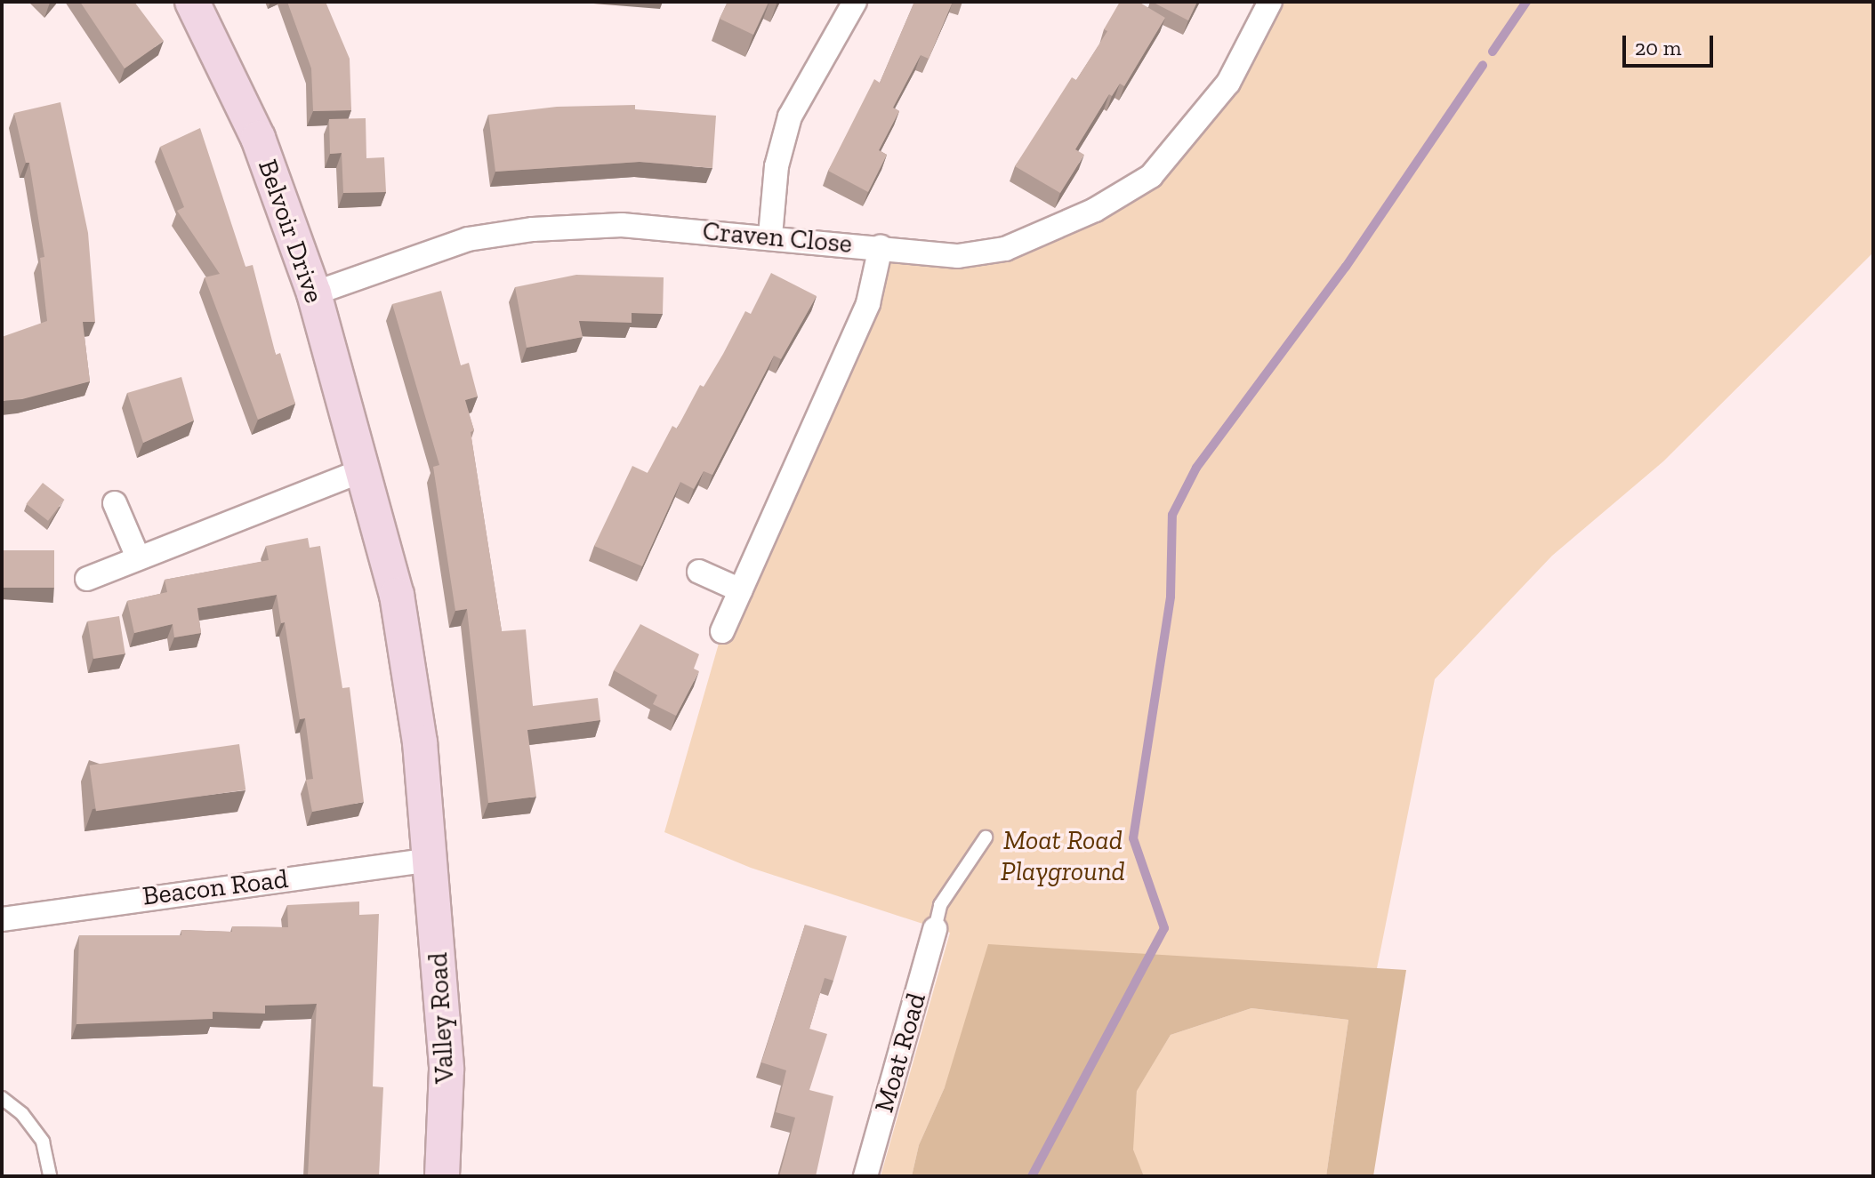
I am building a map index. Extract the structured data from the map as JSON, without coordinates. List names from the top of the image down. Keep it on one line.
{"streets":{"street":["Belvoir Drive","Craven Close","Beacon Road","Valley Road","Moat Road"]},"crossings":[["Belvoir Drive","Craven Close"],["Belvoir Drive","Beacon Road"],["Belvoir Drive","Valley Road"],["Beacon Road","Valley Road"]],"parks":["Moat Road Playground"],"scale_bar":"20 m"}
